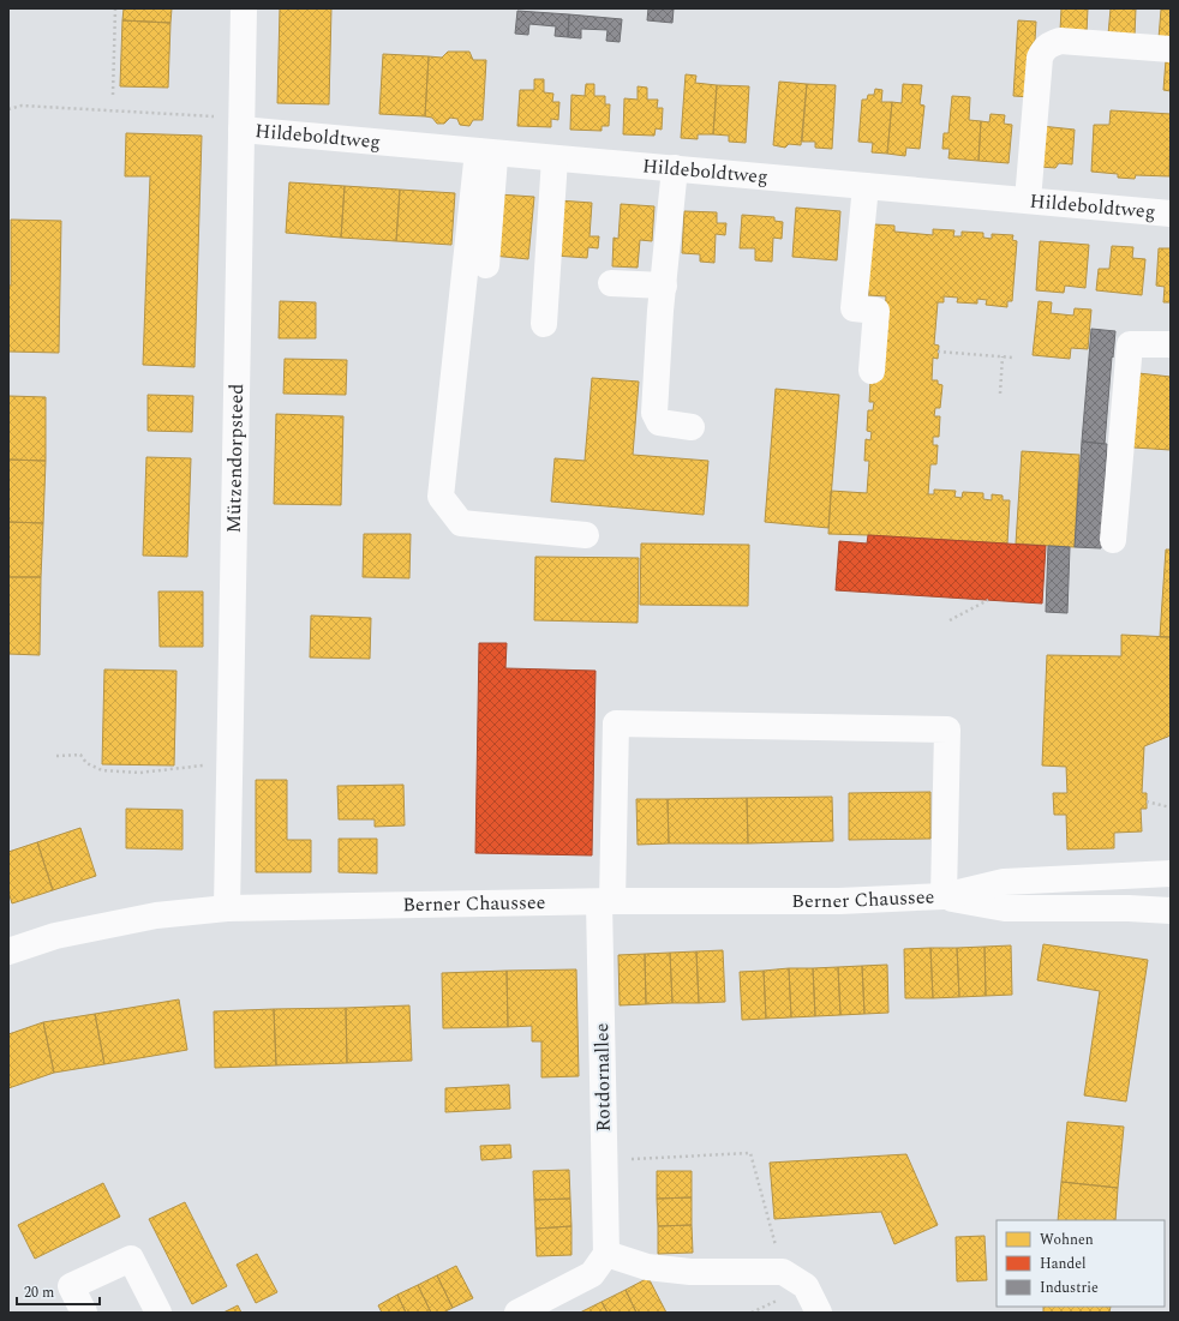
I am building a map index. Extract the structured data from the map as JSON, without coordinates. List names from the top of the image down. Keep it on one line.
{"streets":{"street":["Hildeboldtweg","Mützendorpsteed","Berner Chaussee","Rotdornallee"]},"crossings":[["Hildeboldtweg","Mützendorpsteed"],["Mützendorpsteed","Berner Chaussee"],["Berner Chaussee","Rotdornallee"]],"legend":["Wohnen","Handel","Industrie"],"scale_bar":"20 m"}
